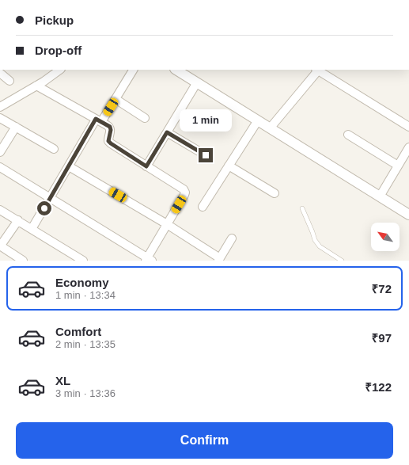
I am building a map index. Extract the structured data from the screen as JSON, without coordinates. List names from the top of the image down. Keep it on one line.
{"north":"top left","page":{"banner":["Pickup","Drop-off"],"bubble":"1 min","list":[{"name":"Economy","note":"1 min · 13:34","value":"₹72"},{"name":"Comfort","note":"2 min · 13:35","value":"₹97"},{"name":"XL","note":"3 min · 13:36","value":"₹122"}],"buttons":"Confirm"}}
